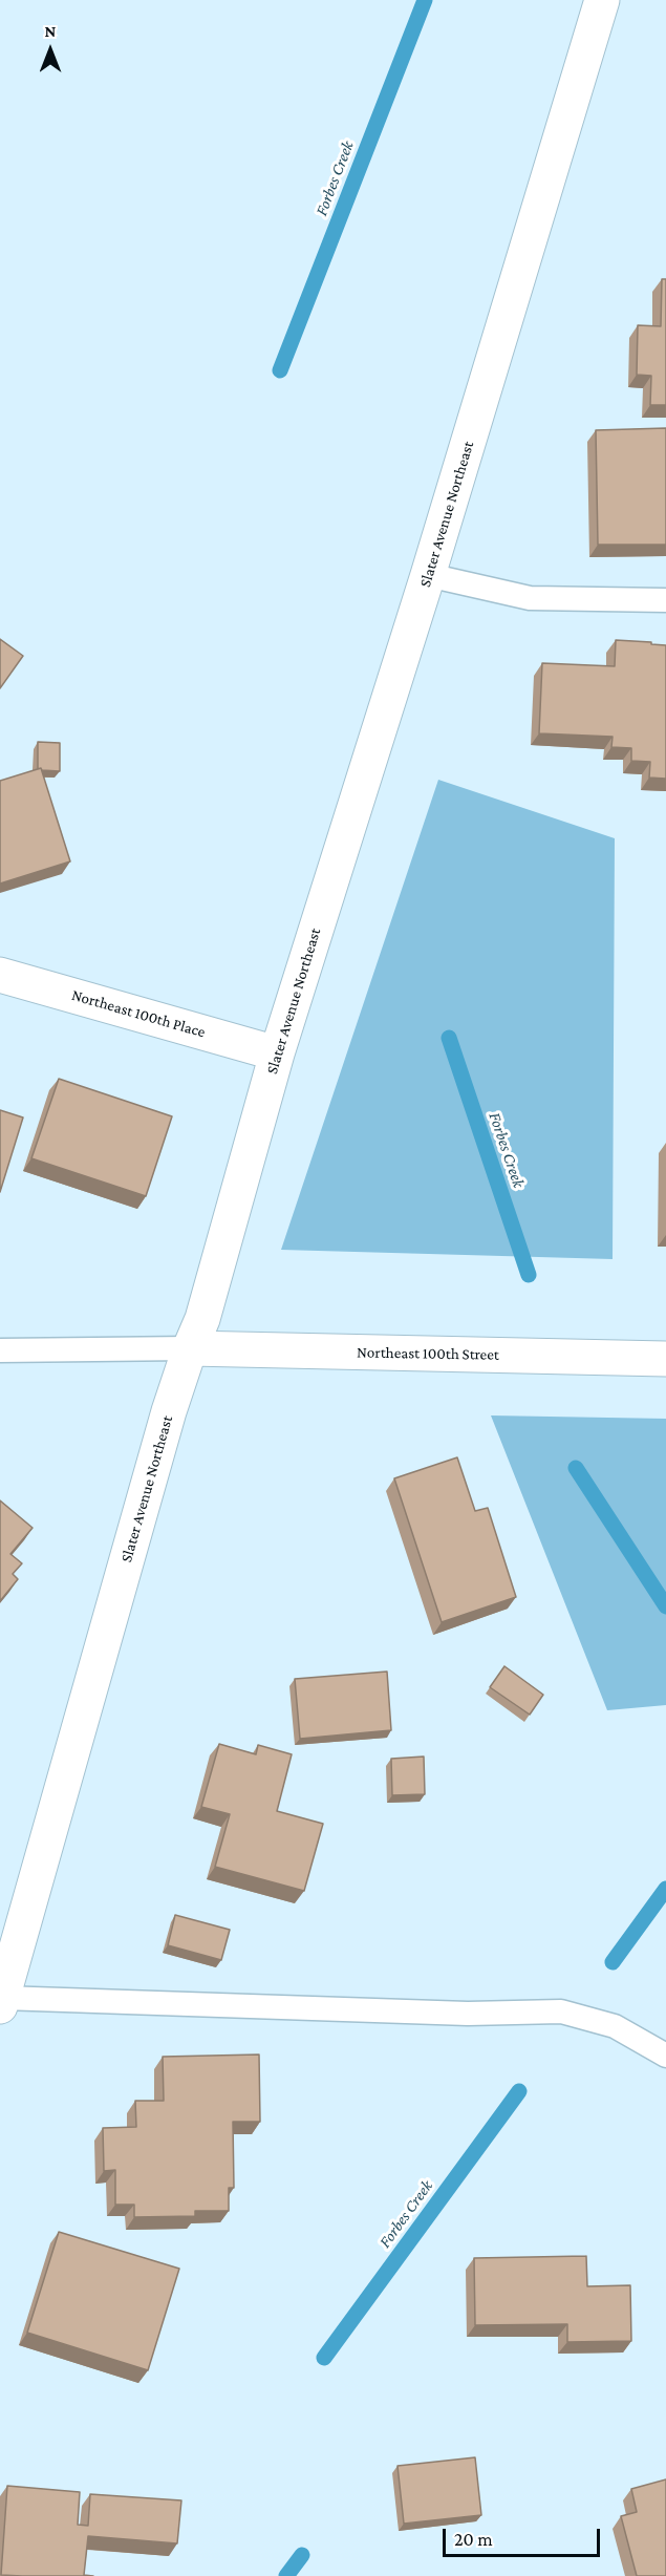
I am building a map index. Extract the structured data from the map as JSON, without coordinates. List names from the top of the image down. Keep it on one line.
{"streets":{"street":["Slater Avenue Northeast","Northeast 100th Place","Northeast 100th Street"]},"crossings":[["Slater Avenue Northeast","Northeast 100th Place"],["Slater Avenue Northeast","Northeast 100th Street"]],"water":["Forbes Creek"],"scale_bar":"20 m","north":"top"}
